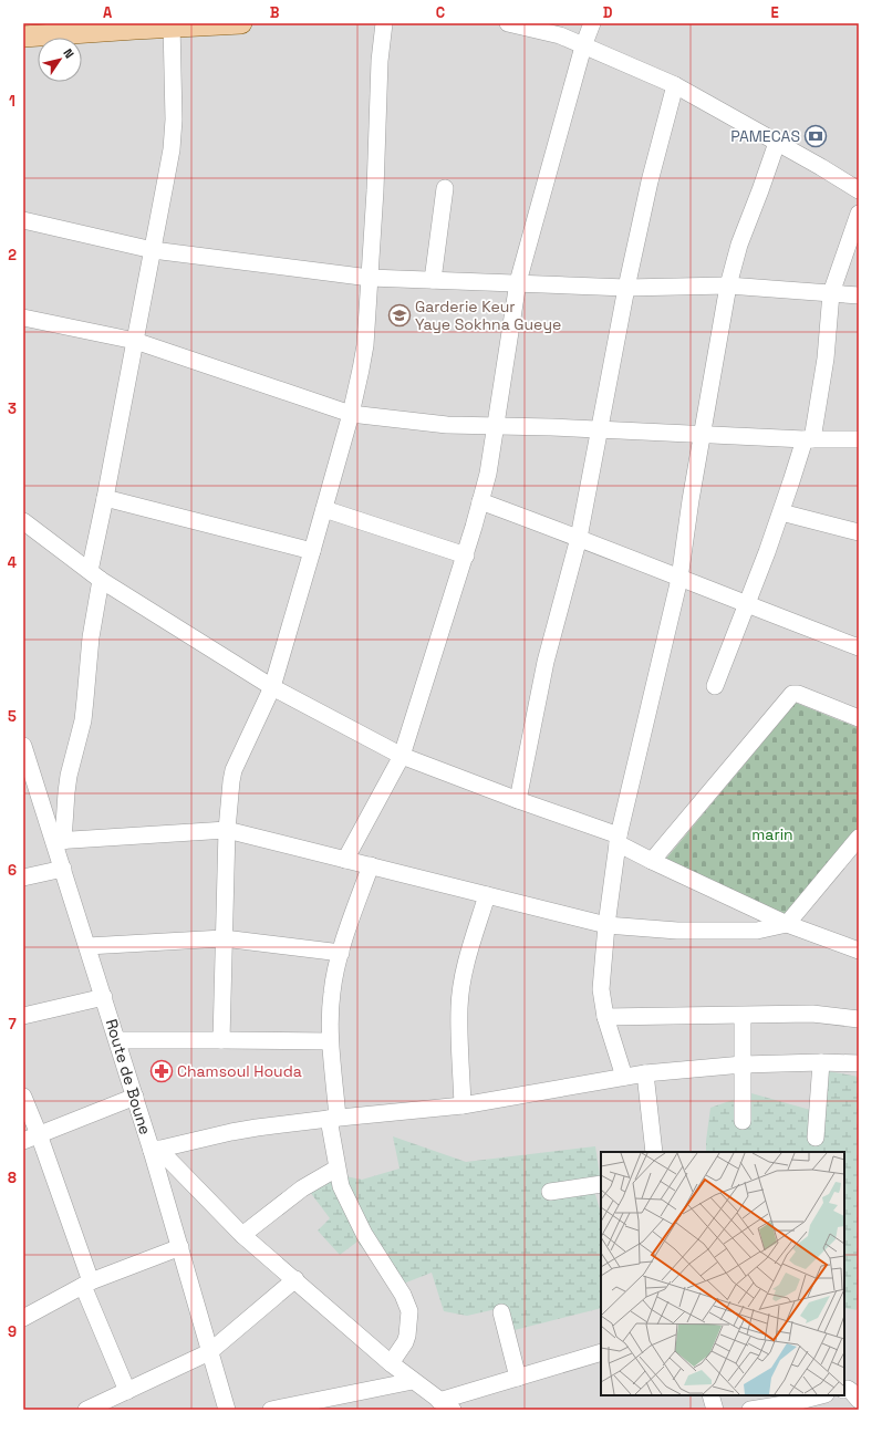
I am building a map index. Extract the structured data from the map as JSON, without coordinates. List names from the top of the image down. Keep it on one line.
{"streets":{"street":["Route de Boune"]},"parks":["marin"],"places":{"bank":["PAMECAS"],"school or university":["Garderie Keur Yaye Sokhna Gueye"],"pharmacy":["Chamsoul Houda"]},"north":"top right","grid":{"columns":["A","B","C","D","E"],"rows":["1","2","3","4","5","6","7","8","9"]}}
